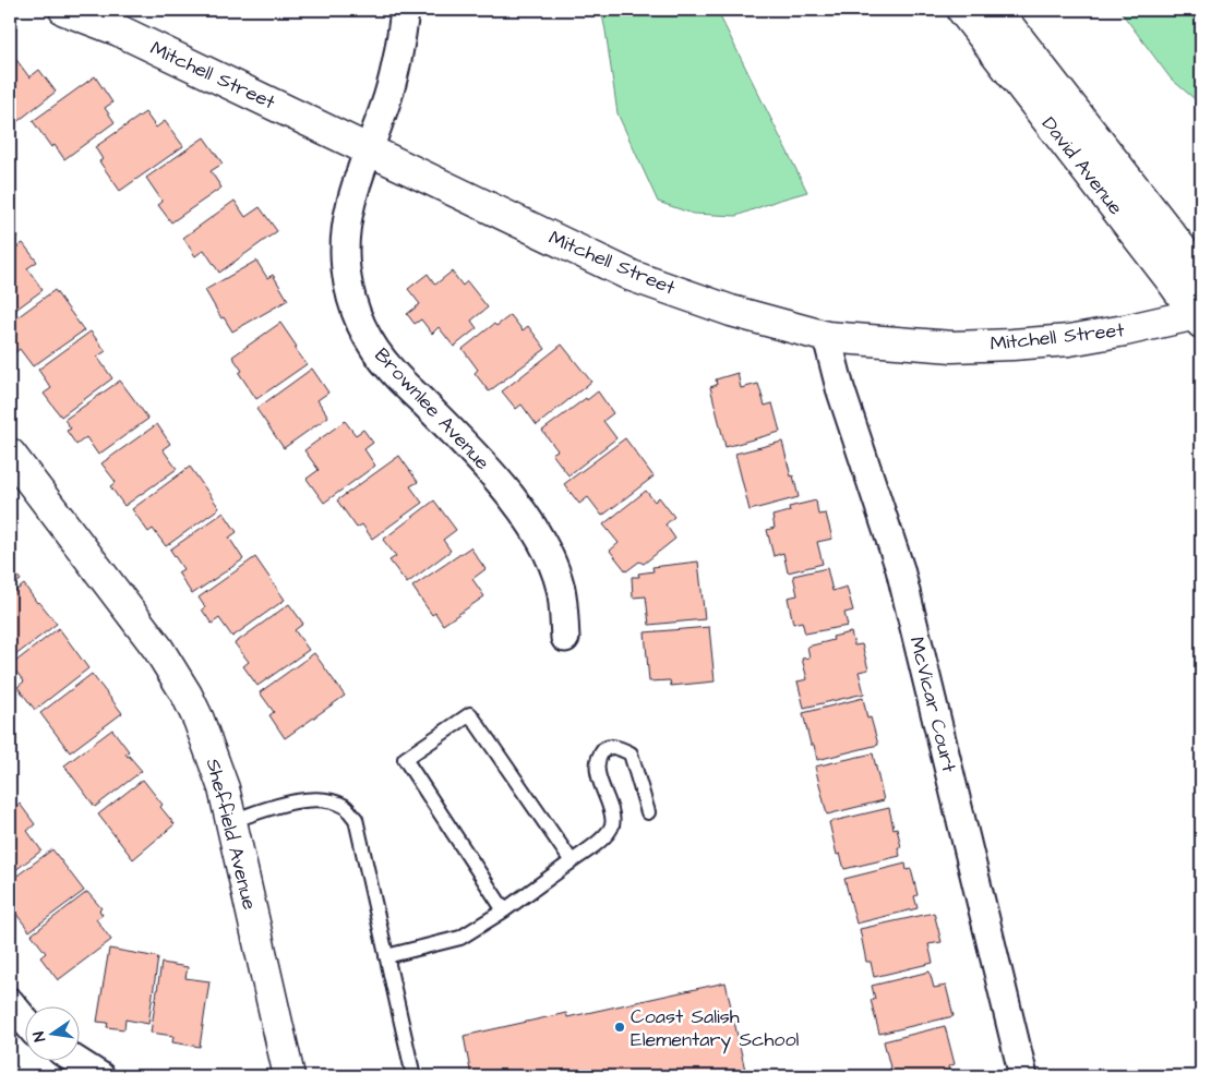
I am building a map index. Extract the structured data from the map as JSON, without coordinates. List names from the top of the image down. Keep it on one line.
{"streets":{"street":["Mitchell Street","David Avenue","Brownlee Avenue","McVicar Court","Sheffield Avenue"]},"crossings":[["Mitchell Street","David Avenue"],["Mitchell Street","Brownlee Avenue"],["Mitchell Street","McVicar Court"]],"places":["Coast Salish Elementary School"],"north":"left"}
